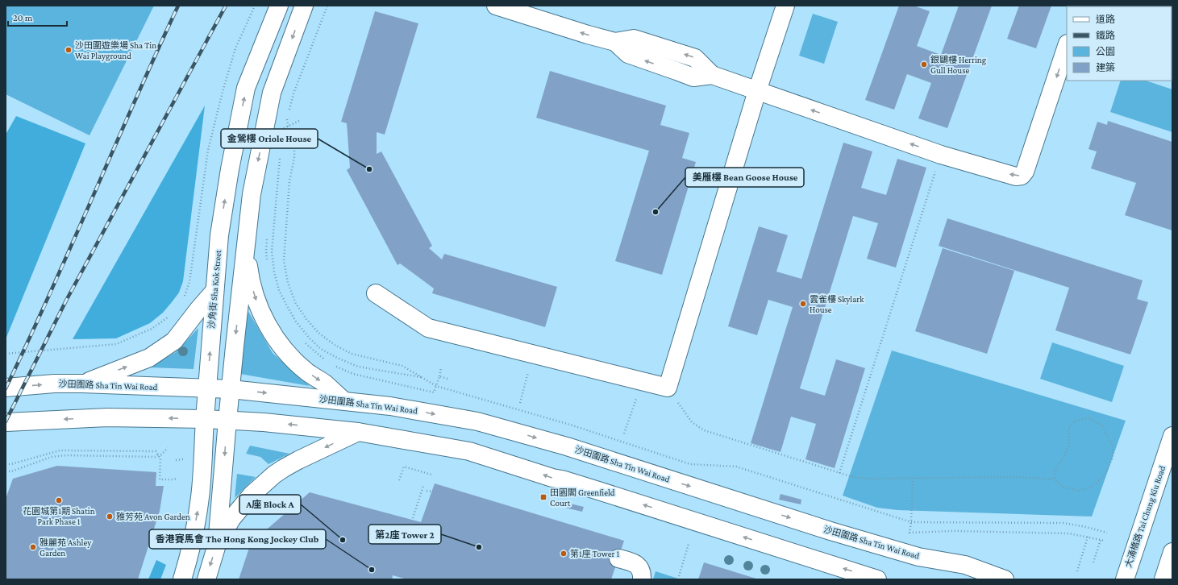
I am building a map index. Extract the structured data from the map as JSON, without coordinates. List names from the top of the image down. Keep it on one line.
{"streets":{"main road":["沙角街 Sha Kok Street","沙田圍路 Sha Tin Wai Road","大涌橋路 Tai Chung Kiu Road"]},"crossings":[["沙角街 Sha Kok Street","沙田圍路 Sha Tin Wai Road"]],"places":{"other":["沙田圍遊樂場 Sha Tin Wai Playground","銀鷗樓 Herring Gull House","金鶯樓 Oriole House","美雁樓 Bean Goose House","雲雀樓 Skylark House","花園城第1期 Shatin Park Phase 1","雅芳苑 Avon Garden","A座 Block A","雅麗苑 Ashley Garden","第2座 Tower 2","第1座 Tower 1","香港賽馬會 The Hong Kong Jockey Club"],"transit":["田園閣 Greenfield Court"]},"legend":["道路","鐵路","公園","建築"],"scale_bar":"20 m"}
